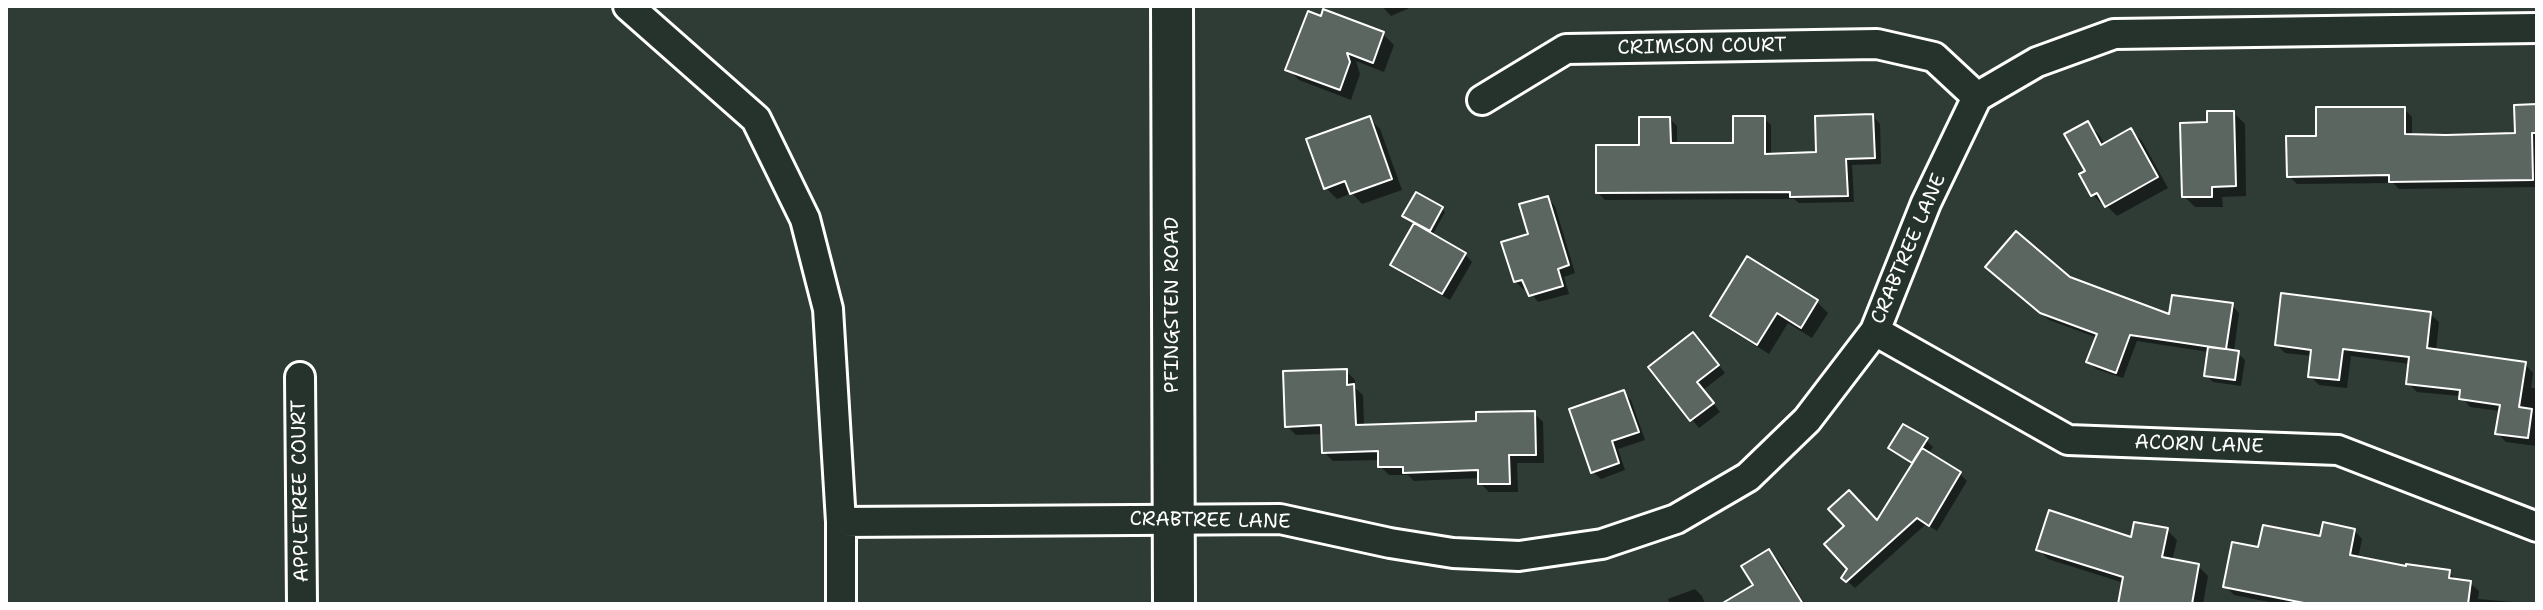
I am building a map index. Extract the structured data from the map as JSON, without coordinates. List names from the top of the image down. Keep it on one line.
{"streets":{"main road":["PFINGSTEN ROAD"],"street":["CRIMSON COURT","CRABTREE LANE","ACORN LANE","APPLETREE COURT"]},"crossings":[["CRIMSON COURT","CRABTREE LANE"],["CRABTREE LANE","PFINGSTEN ROAD"],["CRABTREE LANE","ACORN LANE"]]}
